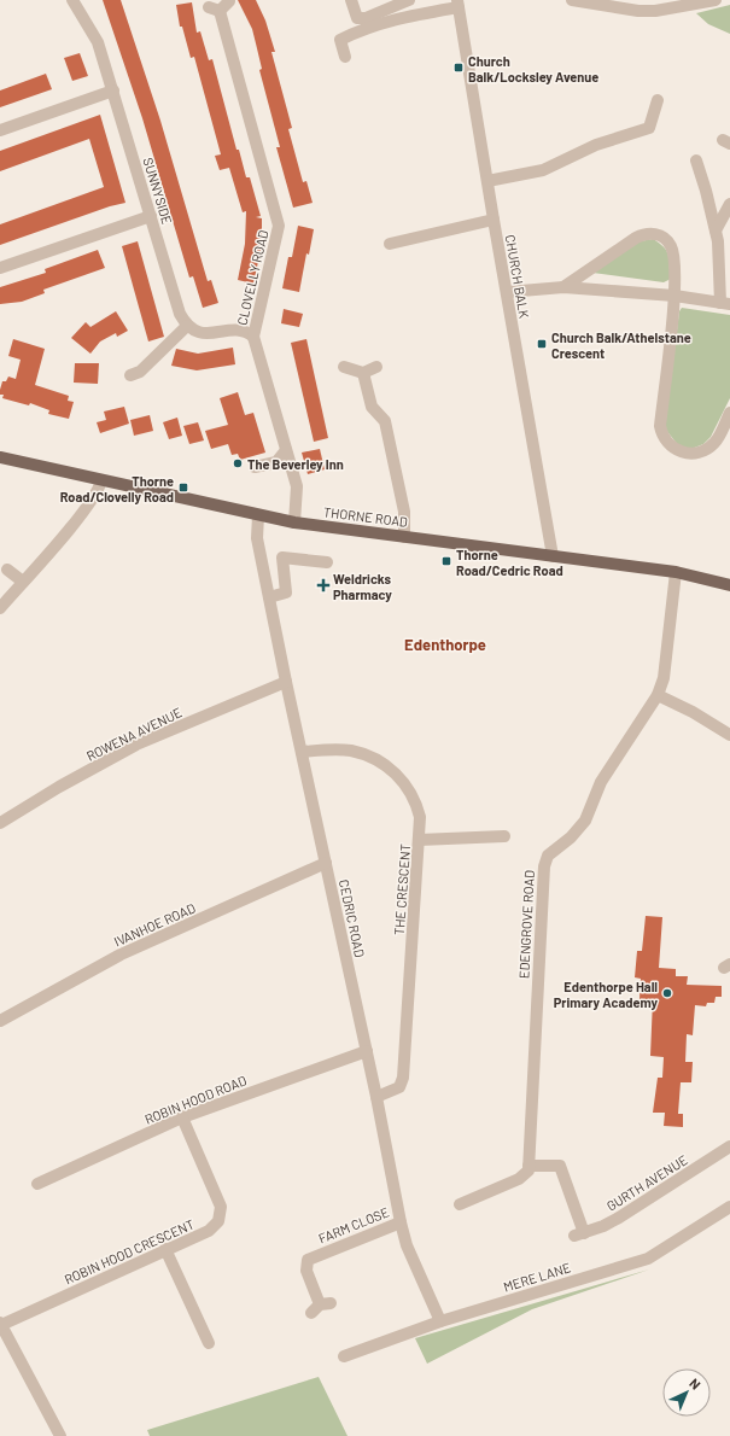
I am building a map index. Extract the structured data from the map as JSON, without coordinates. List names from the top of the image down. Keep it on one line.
{"streets":{"main road":["THORNE ROAD"],"street":["SUNNYSIDE","CHURCH BALK","CLOVELLY ROAD","ROWENA AVENUE","THE CRESCENT","CEDRIC ROAD","IVANHOE ROAD","EDENGROVE ROAD","ROBIN HOOD ROAD","GURTH AVENUE","FARM CLOSE","ROBIN HOOD CRESCENT","MERE LANE"]},"crossings":[["CHURCH BALK","THORNE ROAD"],["CLOVELLY ROAD","THORNE ROAD"],["THORNE ROAD","CEDRIC ROAD"],["THORNE ROAD","EDENGROVE ROAD"],["ROWENA AVENUE","CEDRIC ROAD"],["THE CRESCENT","CEDRIC ROAD"],["CEDRIC ROAD","IVANHOE ROAD"],["CEDRIC ROAD","ROBIN HOOD ROAD"],["CEDRIC ROAD","FARM CLOSE"],["CEDRIC ROAD","MERE LANE"],["EDENGROVE ROAD","GURTH AVENUE"],["ROBIN HOOD ROAD","ROBIN HOOD CRESCENT"]],"districts":["Edenthorpe"],"places":{"transit":["Church Balk/Locksley Avenue","Church Balk/Athelstane Crescent","Thorne Road/Clovelly Road","Thorne Road/Cedric Road"],"other":["The Beverley Inn","Edenthorpe Hall Primary Academy"],"health":["Weldricks Pharmacy"]},"north":"top right"}
